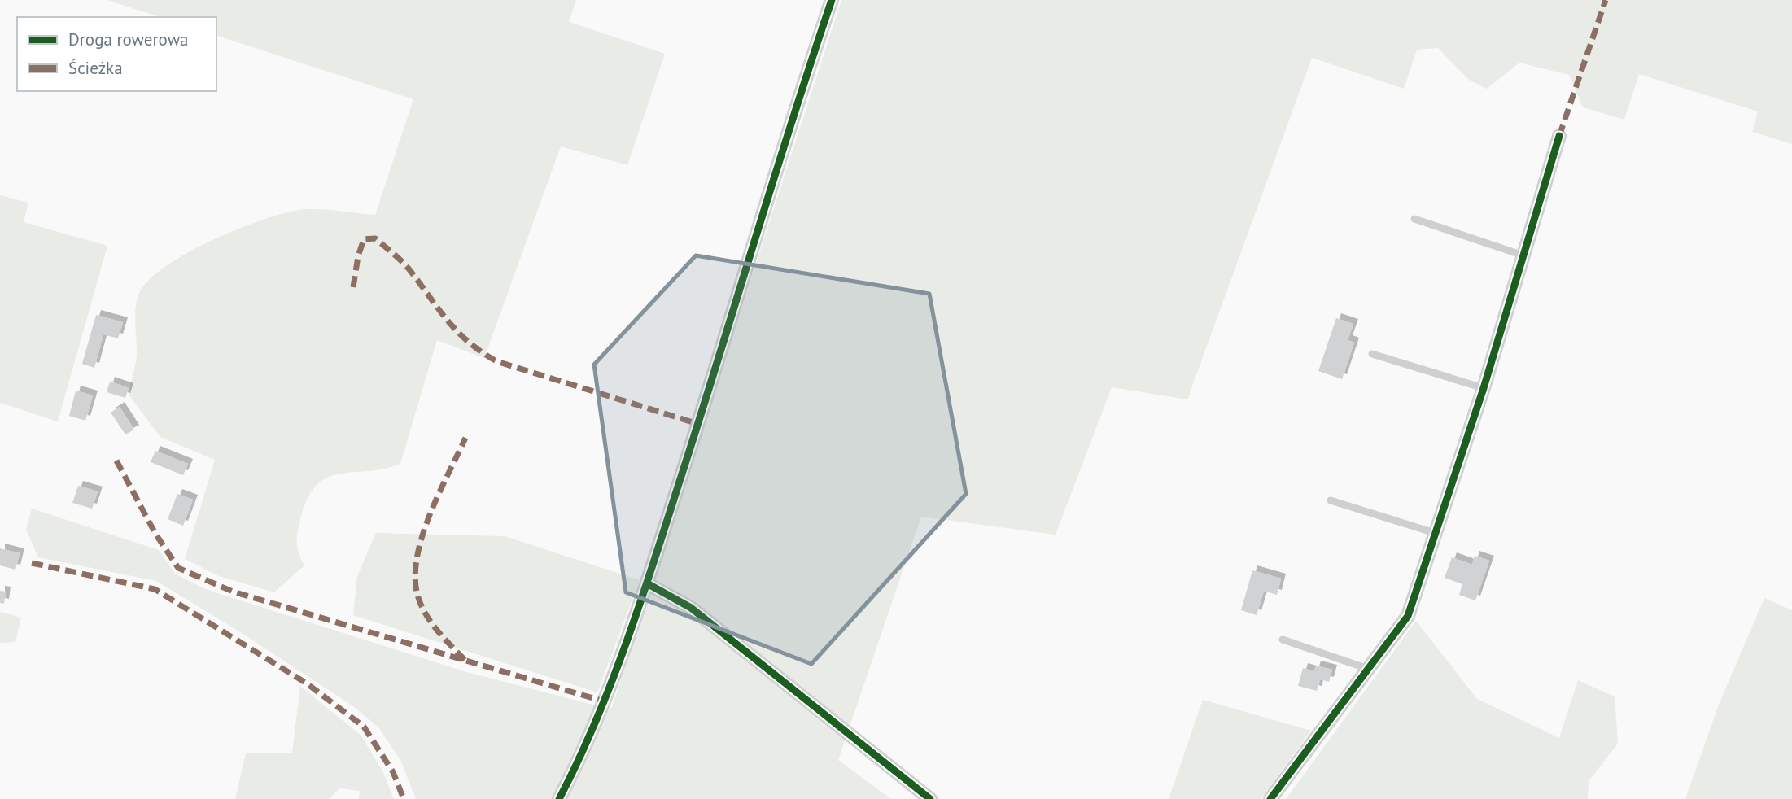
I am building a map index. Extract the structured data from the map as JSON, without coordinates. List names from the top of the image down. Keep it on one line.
{"legend":["Droga rowerowa","Ścieżka"]}
